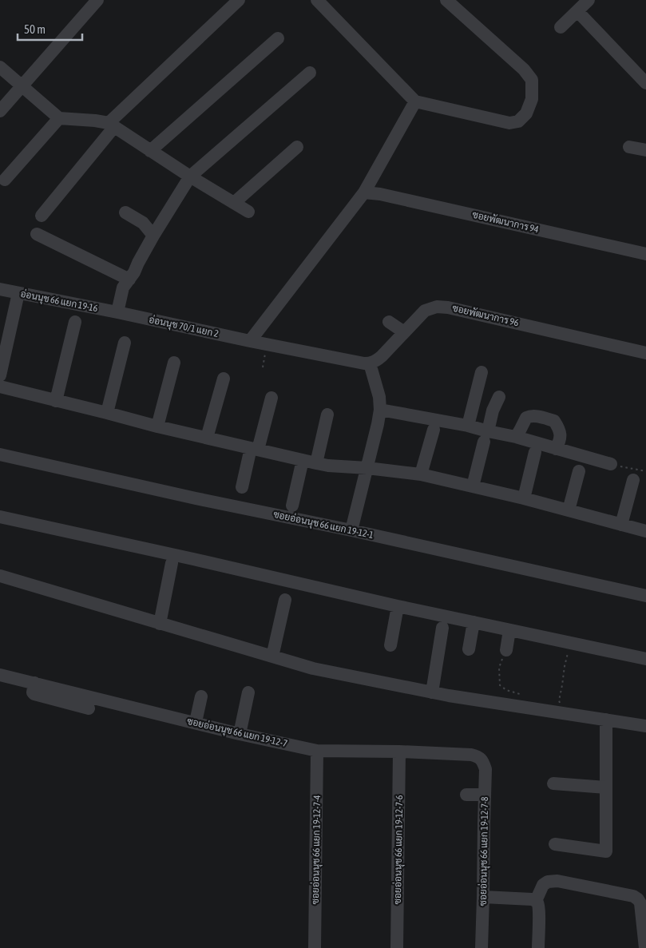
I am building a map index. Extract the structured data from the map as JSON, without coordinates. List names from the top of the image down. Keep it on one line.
{"streets":{"street":["ซอยพัฒนาการ 94","อ่อนนุช 66 แยก 19-16","ซอยพัฒนาการ 96","อ่อนนุช 70/1 แยก 2","ซอยอ่อนนุช 66 แยก 19-12-1","ซอยอ่อนนุช 66 แยก 19-12-7","ซอยอ่อนนุช 66 แยก 19-12-7-4","ซอยอ่อนนุช 66 แยก 19-12-7-6","ซอยอ่อนนุช 66 แยก 19-12-7-8"]},"crossings":[["อ่อนนุช 66 แยก 19-16","อ่อนนุช 70/1 แยก 2"],["ซอยอ่อนนุช 66 แยก 19-12-7","ซอยอ่อนนุช 66 แยก 19-12-7-4"],["ซอยอ่อนนุช 66 แยก 19-12-7","ซอยอ่อนนุช 66 แยก 19-12-7-6"],["ซอยอ่อนนุช 66 แยก 19-12-7","ซอยอ่อนนุช 66 แยก 19-12-7-8"]],"scale_bar":"50 m"}
